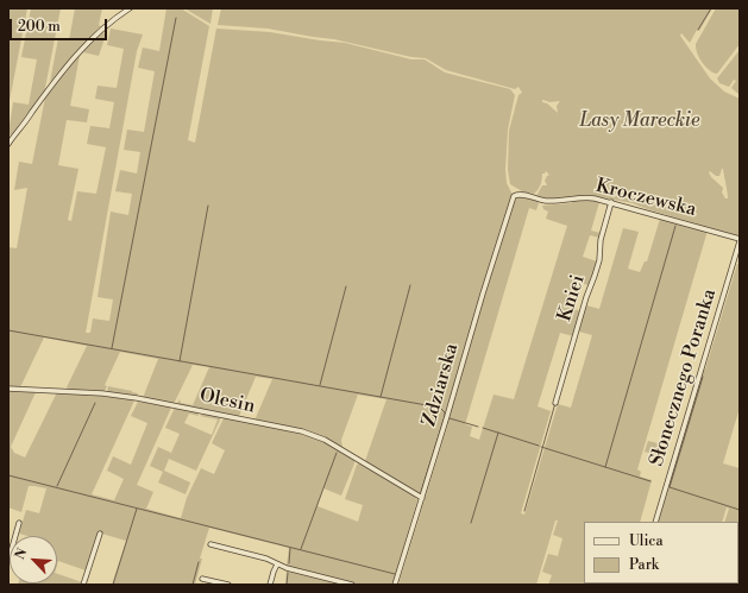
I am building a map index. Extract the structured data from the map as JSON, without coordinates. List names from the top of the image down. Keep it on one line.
{"streets":{"street":["Kroczewska","Kniei","Słonecznego Poranka","Zdziarska","Olesin"]},"crossings":[["Kroczewska","Kniei"],["Kroczewska","Słonecznego Poranka"],["Kroczewska","Zdziarska"],["Zdziarska","Olesin"]],"parks":["Lasy Mareckie"],"legend":["Ulica","Park"],"scale_bar":"200 m","north":"top left"}
